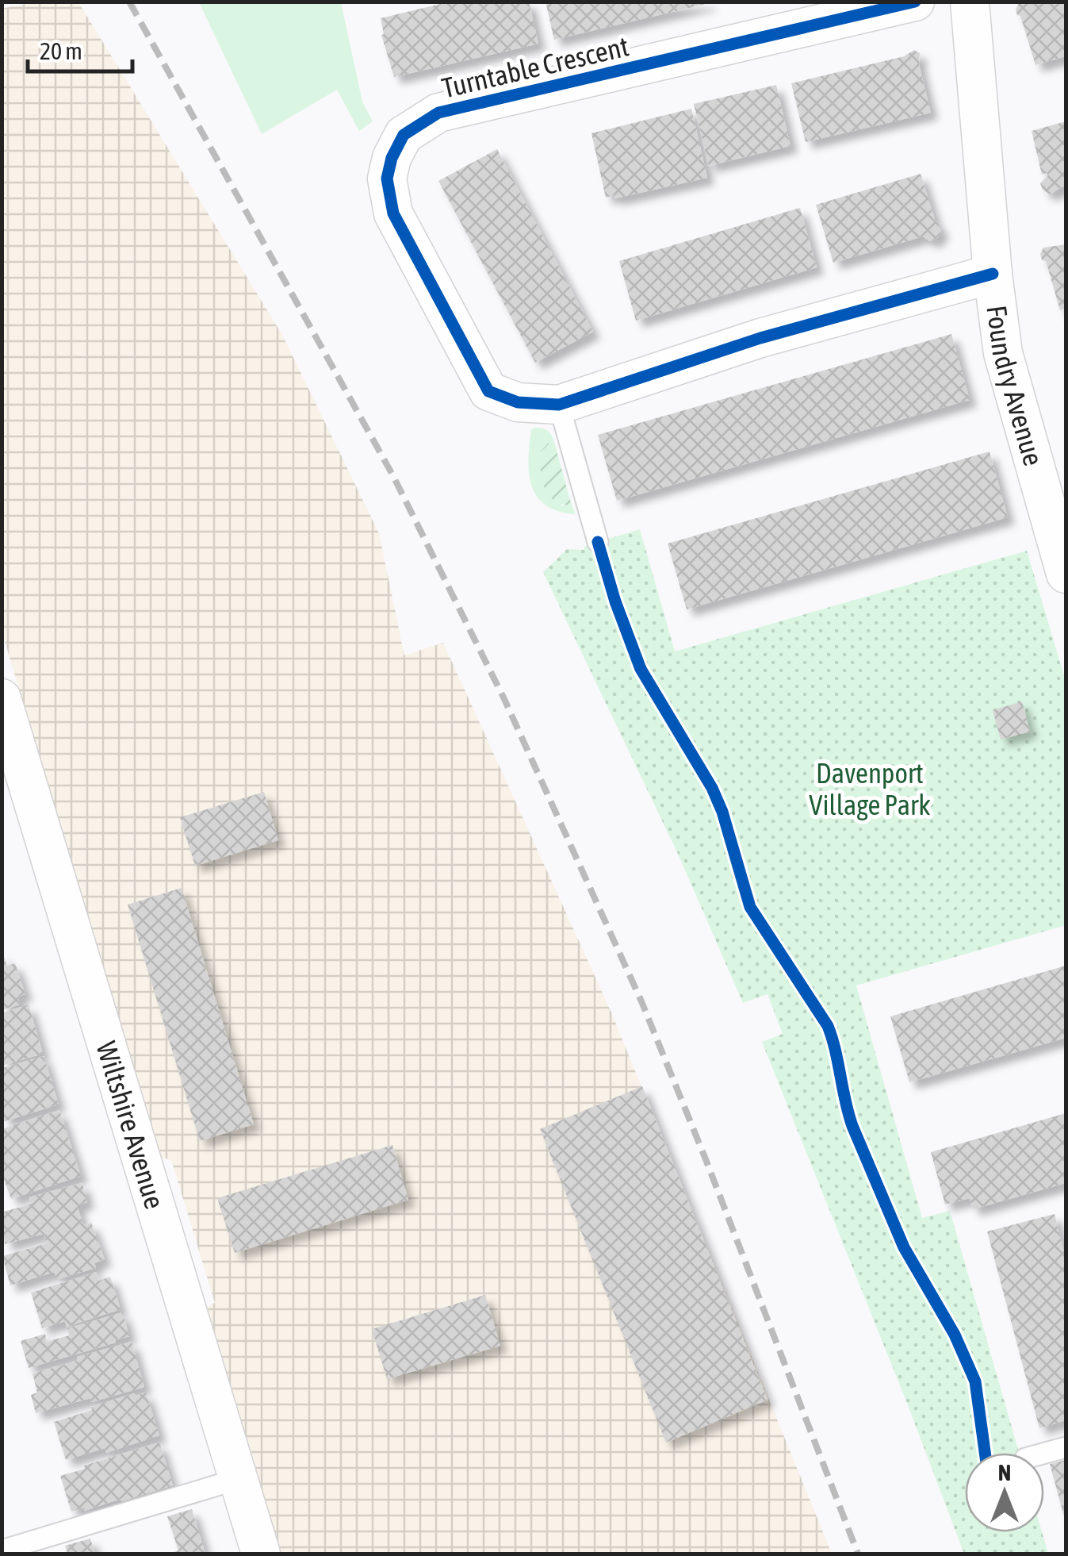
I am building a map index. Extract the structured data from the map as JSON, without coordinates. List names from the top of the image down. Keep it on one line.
{"streets":{"street":["Turntable Crescent","Foundry Avenue","Wiltshire Avenue"]},"crossings":[["Turntable Crescent","Foundry Avenue"]],"parks":["Davenport Village Park"],"scale_bar":"20 m","north":"top"}
